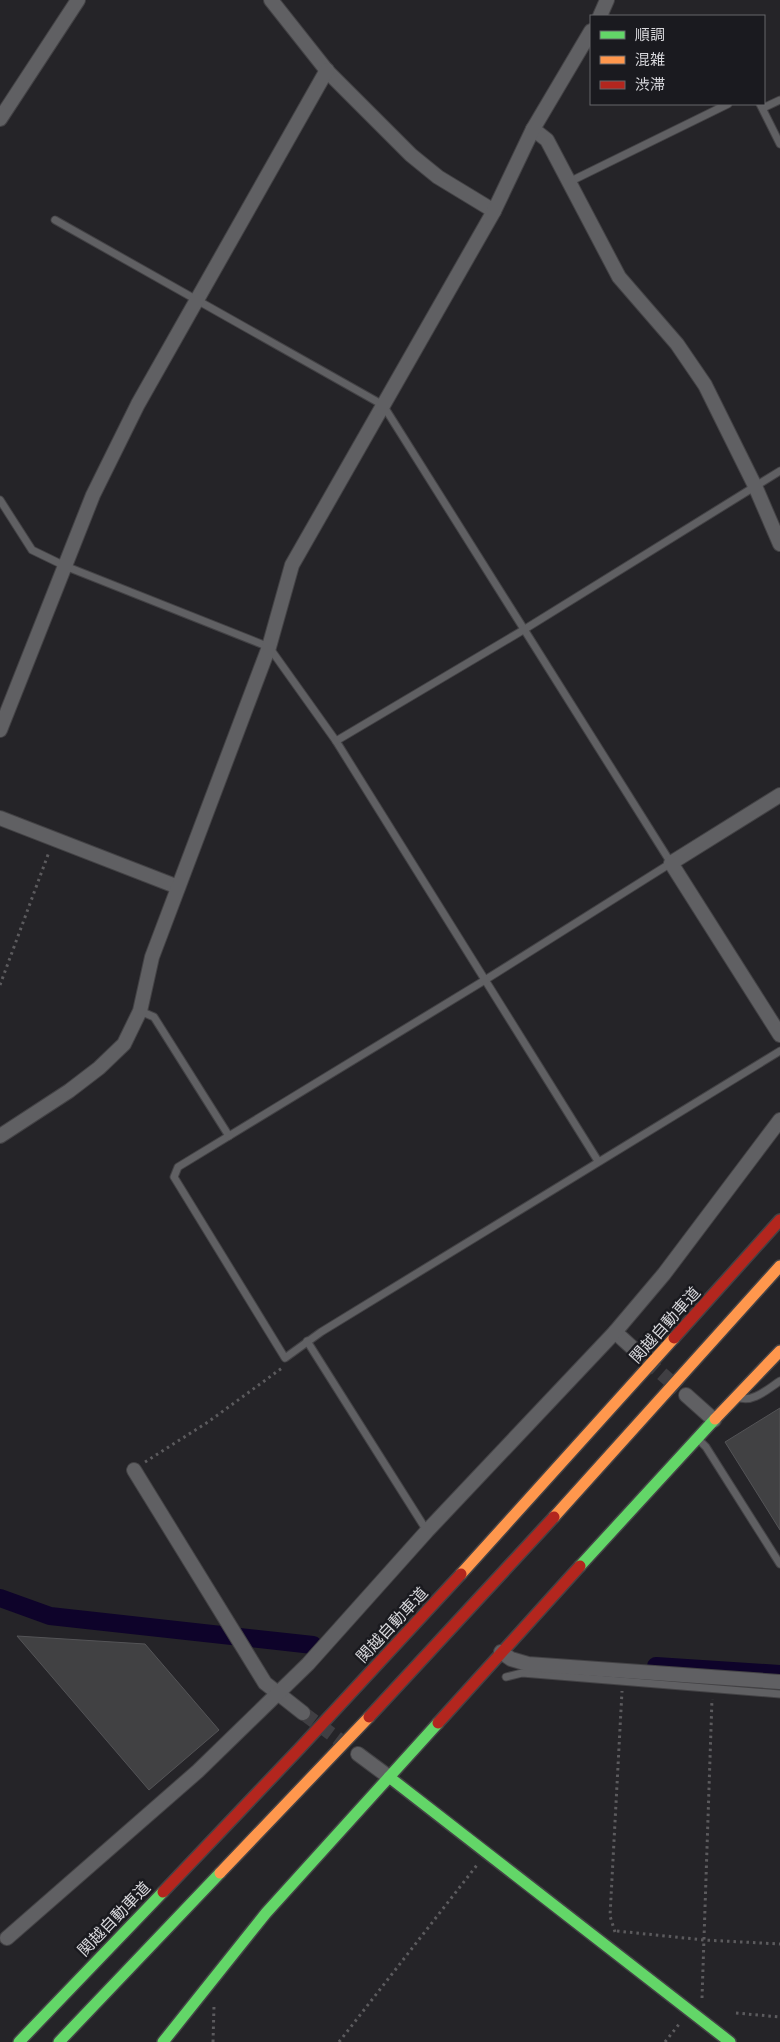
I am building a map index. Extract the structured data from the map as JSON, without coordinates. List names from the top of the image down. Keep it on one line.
{"streets":{"main road":["関越自動車道"]},"legend":["順調","混雑","渋滞"]}
